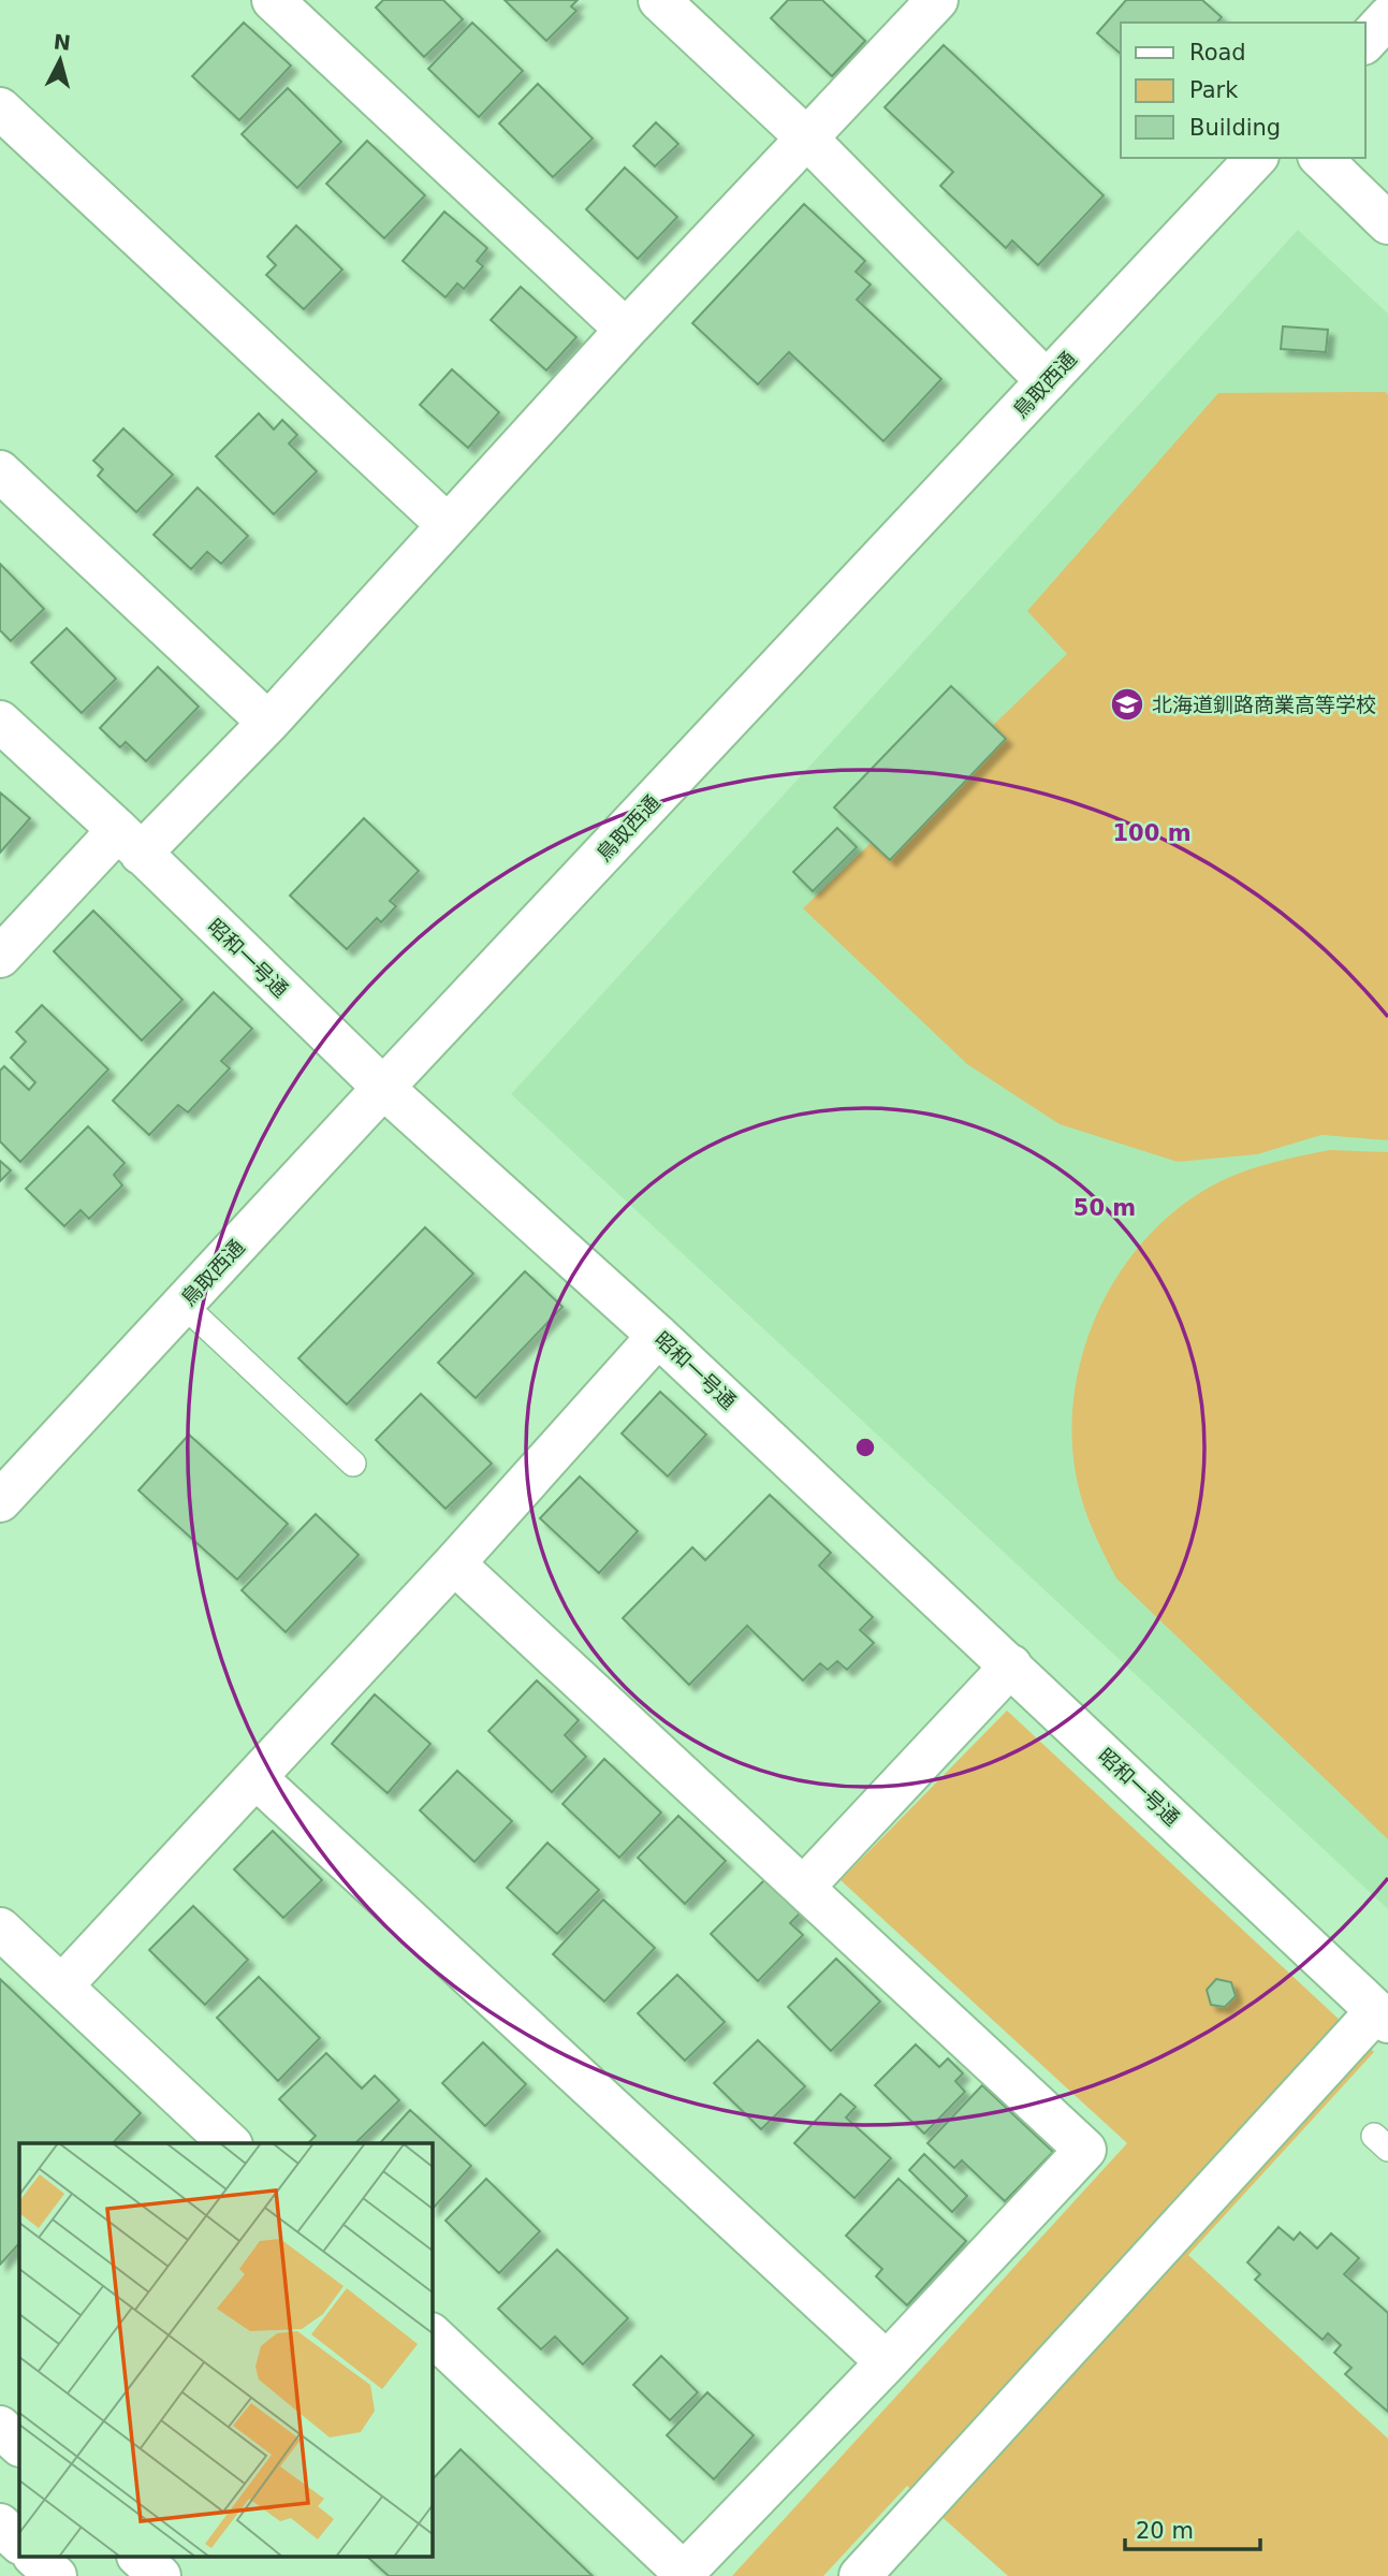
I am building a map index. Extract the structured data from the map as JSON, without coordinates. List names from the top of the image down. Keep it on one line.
{"streets":{"street":["鳥取西通","昭和一号通"]},"crossings":[["鳥取西通","昭和一号通"]],"places":{"school or university":["北海道釧路商業高等学校"]},"legend":["Road","Park","Building"],"scale_bar":"20 m","north":"top","rings":["100 m","50 m"]}
